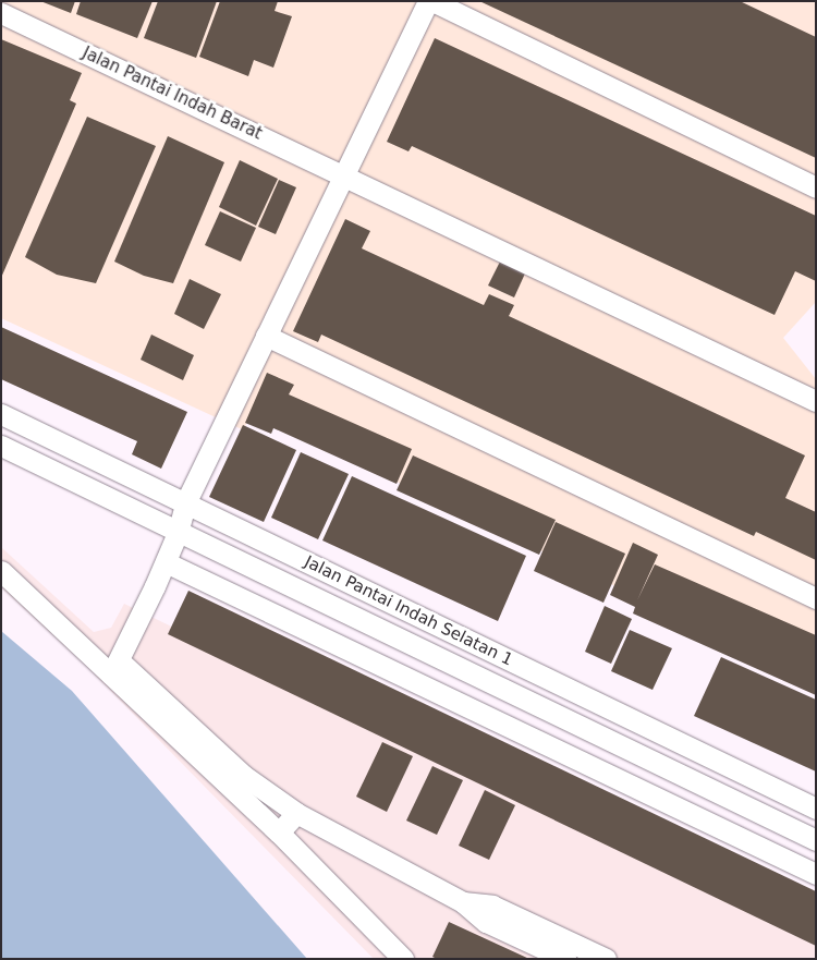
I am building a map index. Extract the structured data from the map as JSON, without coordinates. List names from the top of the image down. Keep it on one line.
{"streets":{"street":["Jalan Pantai Indah Barat","Jalan Pantai Indah Selatan 1"]}}
